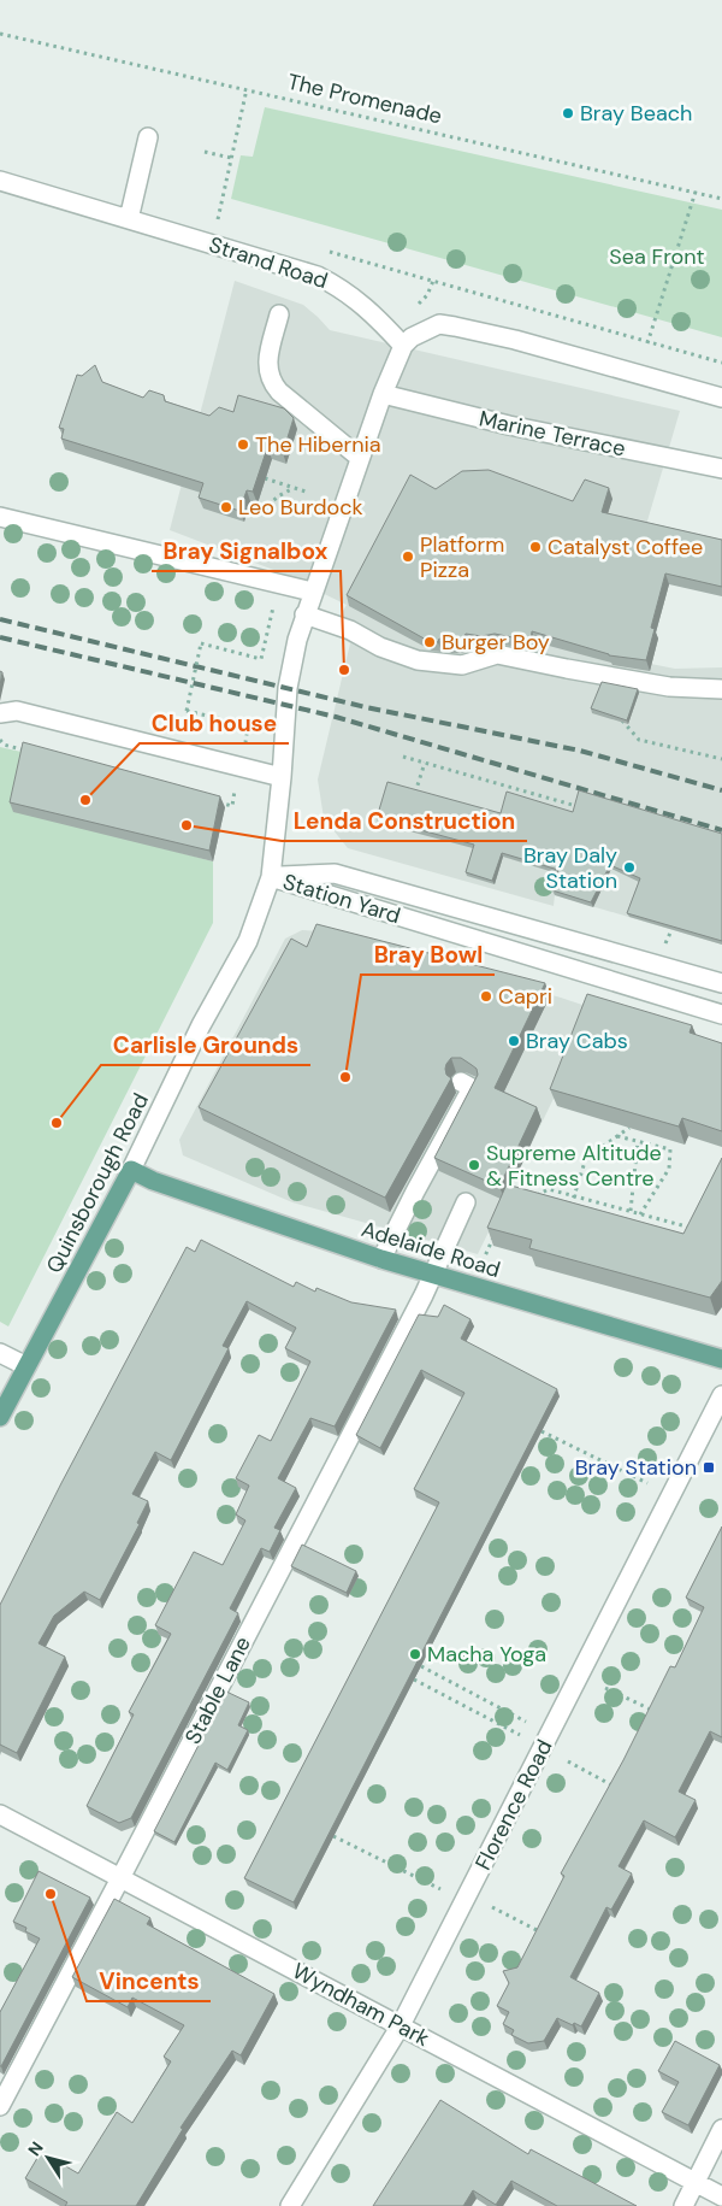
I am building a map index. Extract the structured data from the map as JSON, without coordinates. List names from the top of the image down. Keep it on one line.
{"streets":{"main road":["Quinsborough Road","Adelaide Road"],"street":["Strand Road","Marine Terrace","Station Yard","Stable Lane","Florence Road","Wyndham Park"],"path":["The Promenade"]},"crossings":[["Strand Road","Quinsborough Road"],["Marine Terrace","Quinsborough Road"],["Station Yard","Quinsborough Road"],["Quinsborough Road","Adelaide Road"],["Adelaide Road","Stable Lane"],["Stable Lane","Wyndham Park"],["Florence Road","Wyndham Park"]],"parks":["Sea Front"],"places":{"other":["Bray Beach","The Hibernia","Leo Burdock","Catalyst Coffee","Platform Pizza","Burger Boy","Bray Signalbox","Club house","Lenda Construction","Bray Daly Station","Capri","Bray Cabs","Bray Bowl","Carlisle Grounds","Supreme Altitude & Fitness Centre","Macha Yoga","Vincents"],"transit":["Bray Station"]},"north":"top left"}
